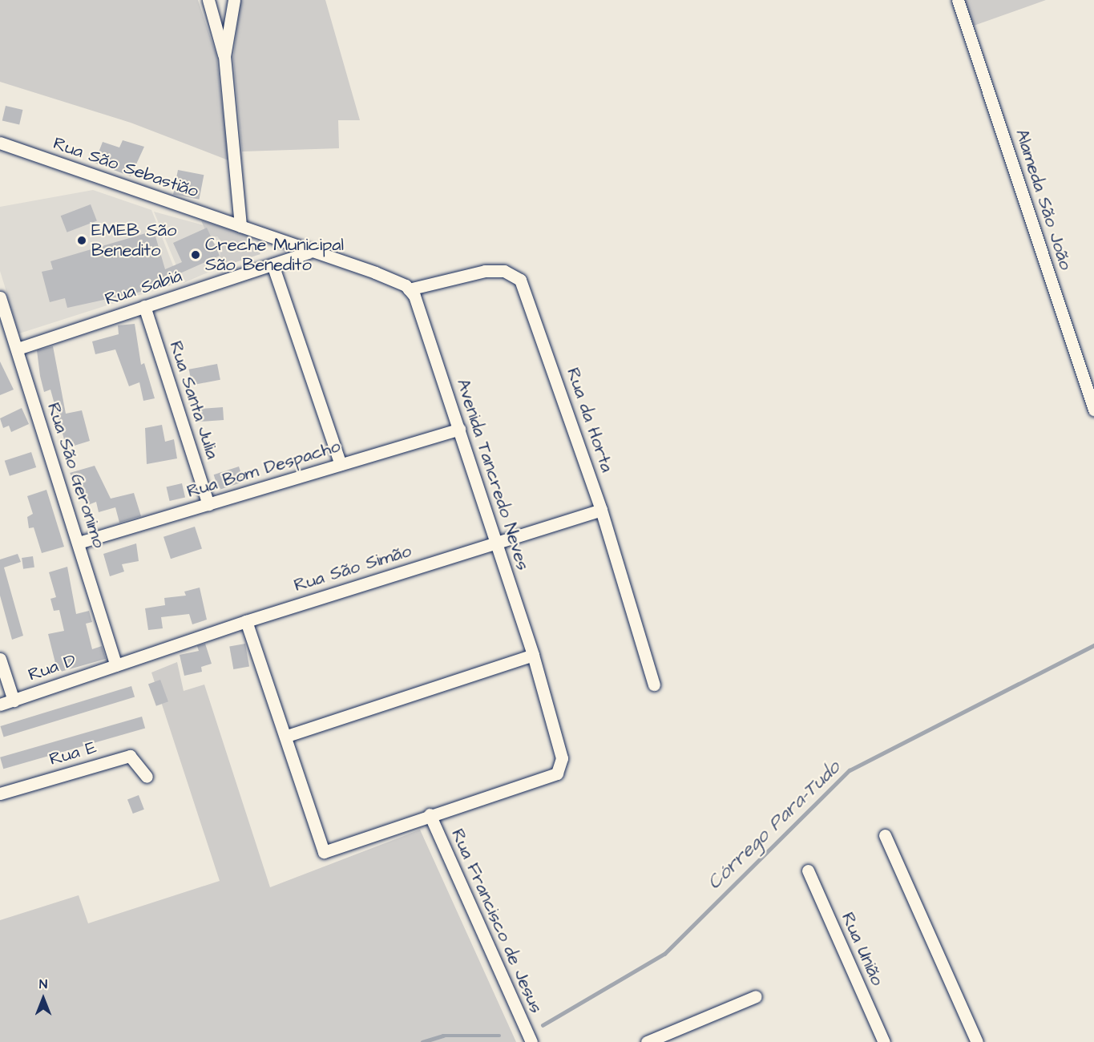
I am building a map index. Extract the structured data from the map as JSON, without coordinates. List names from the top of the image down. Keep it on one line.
{"streets":{"street":["Rua São Sebastião","Alameda São João","Rua Sabiá","Rua Santa Julia","Rua da Horta","Rua Bom Despacho","Avenida Tancredo Neves","Rua São Geronimo","Rua São Simão","Rua D","Rua E","Rua Francisco de Jesus","Rua União"]},"crossings":[["Rua Sabiá","Rua Santa Julia"],["Rua Sabiá","Rua São Geronimo"],["Rua Santa Julia","Rua Bom Despacho"],["Rua da Horta","Avenida Tancredo Neves"],["Rua da Horta","Rua São Simão"],["Rua Bom Despacho","Avenida Tancredo Neves"],["Rua Bom Despacho","Rua São Geronimo"],["Avenida Tancredo Neves","Rua São Simão"],["Avenida Tancredo Neves","Rua Francisco de Jesus"],["Rua São Geronimo","Rua São Simão"],["Rua São Geronimo","Rua D"],["Rua São Simão","Rua D"]],"water":["Córrego Para-Tudo"],"places":["EMEB São Benedito","Creche Municipal São Benedito"],"north":"top"}
